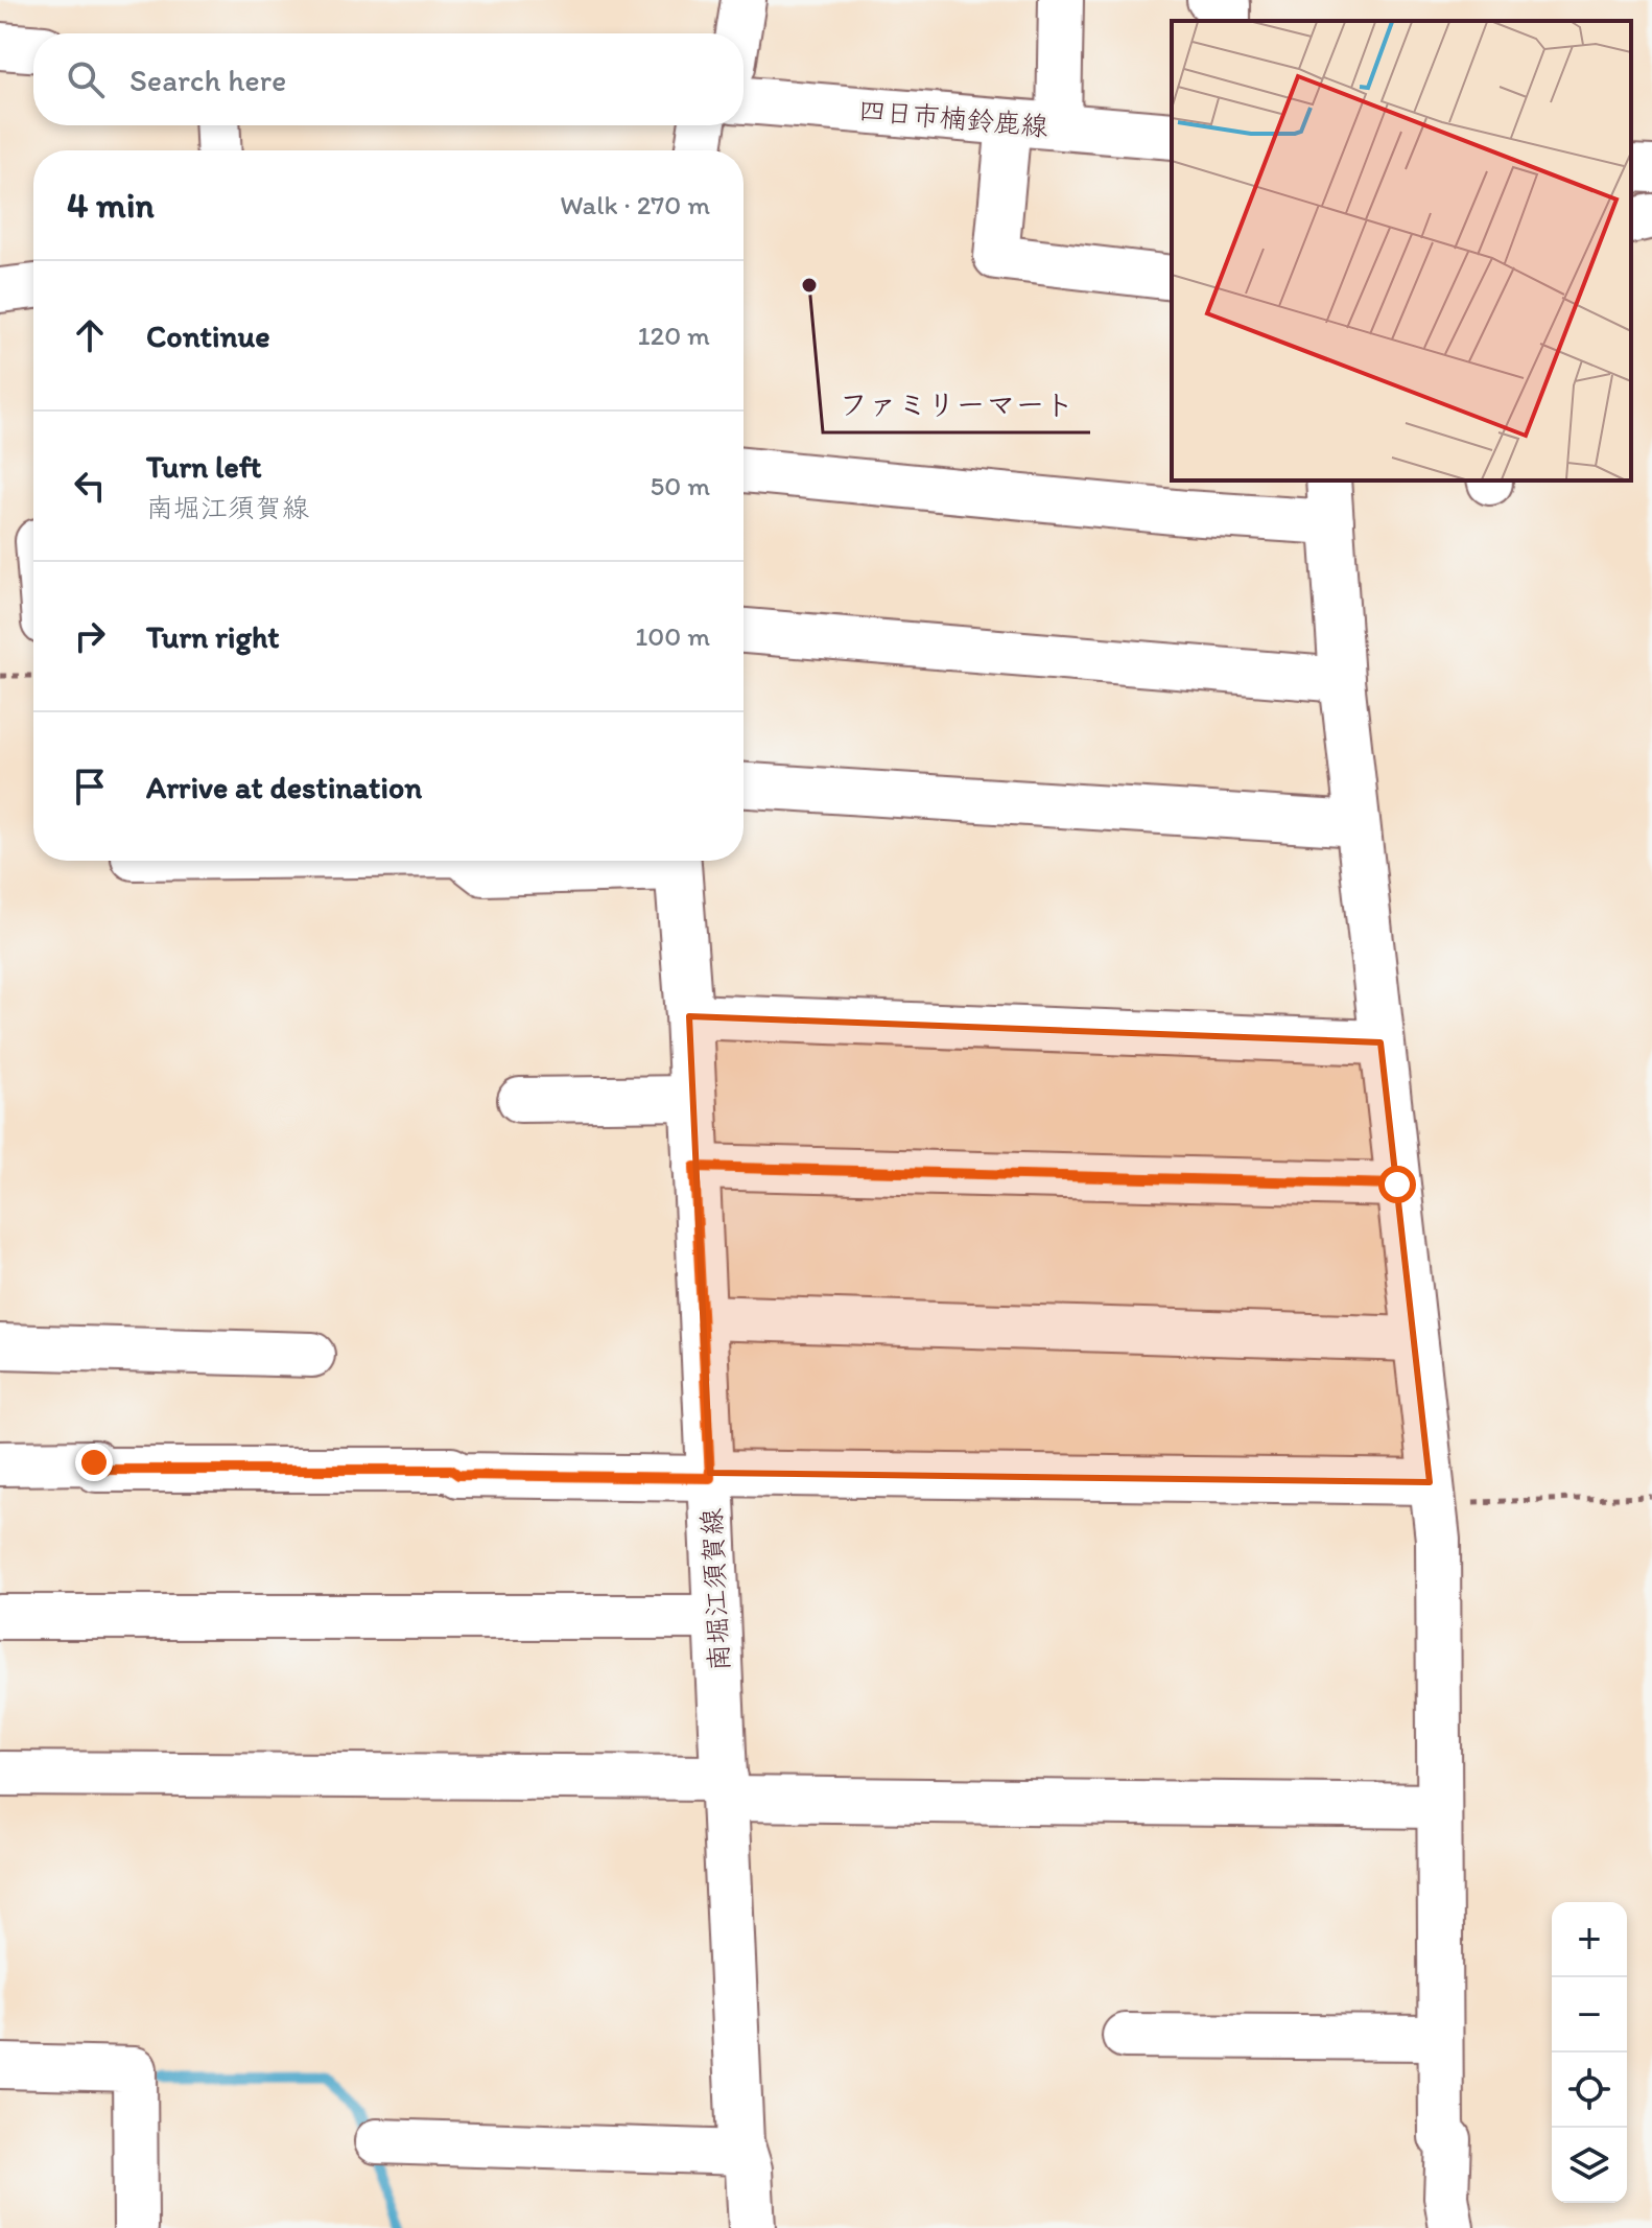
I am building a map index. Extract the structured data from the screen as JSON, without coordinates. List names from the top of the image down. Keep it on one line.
{"streets":{"main road":["四日市楠鈴鹿線","南堀江須賀線"]},"places":["ファミリーマート"],"page":{"search":"Search here","heading":["4 min","Walk · 270 m"],"list":[["Continue","120 m"],["Turn left","南堀江須賀線","50 m"],["Turn right","100 m"],"Arrive at destination"],"map_buttons":["+","−"]}}
